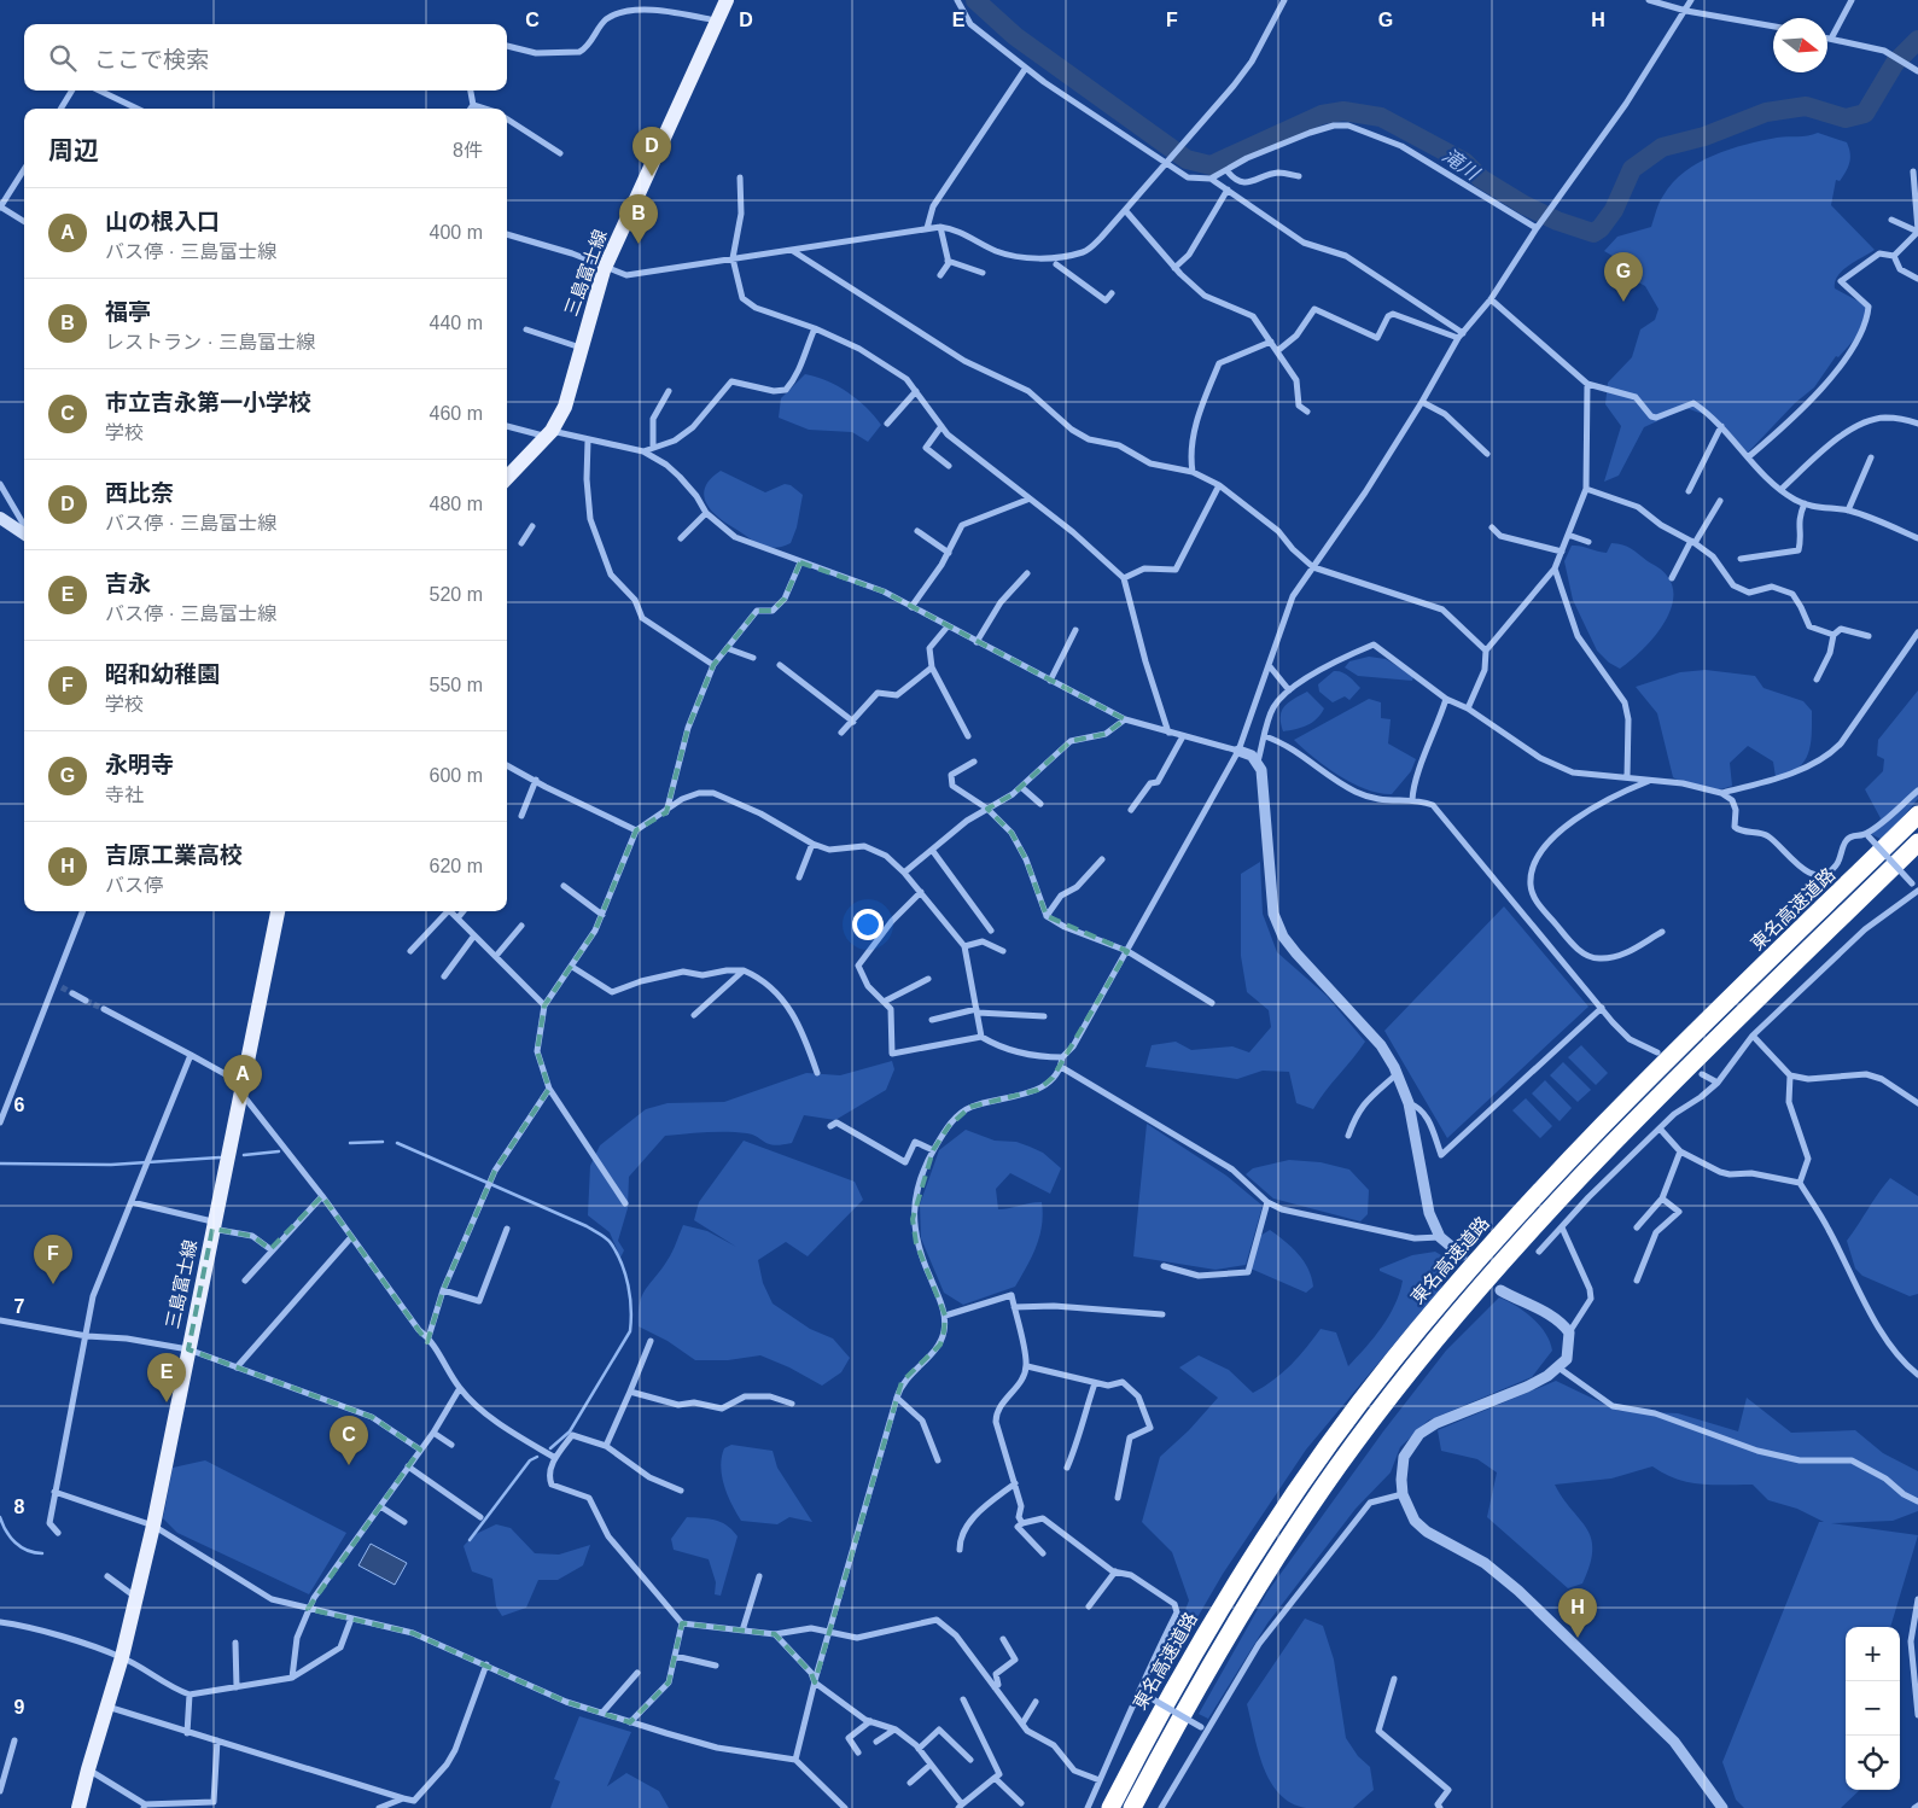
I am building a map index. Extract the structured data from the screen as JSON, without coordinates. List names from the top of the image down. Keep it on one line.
{"streets":{"highway":["東名高速道路"],"main road":["三島富士線"]},"water":["滝川"],"north":"right","page":{"search":"ここで検索","heading":["周辺","8件"],"pins":["D","B","G","A","F","E","C","H"],"list":[{"mark":"A","name":"山の根入口","note":"バス停 · 三島富士線","value":"400 m"},{"mark":"B","name":"福亭","note":"レストラン · 三島富士線","value":"440 m"},{"mark":"C","name":"市立吉永第一小学校","note":"学校","value":"460 m"},{"mark":"D","name":"西比奈","note":"バス停 · 三島富士線","value":"480 m"},{"mark":"E","name":"吉永","note":"バス停 · 三島富士線","value":"520 m"},{"mark":"F","name":"昭和幼稚園","note":"学校","value":"550 m"},{"mark":"G","name":"永明寺","note":"寺社","value":"600 m"},{"mark":"H","name":"吉原工業高校","note":"バス停","value":"620 m"}],"map_buttons":["+","−"]},"grid":{"columns":["C","D","E","F","G","H"],"rows":["6","7","8","9"]}}
